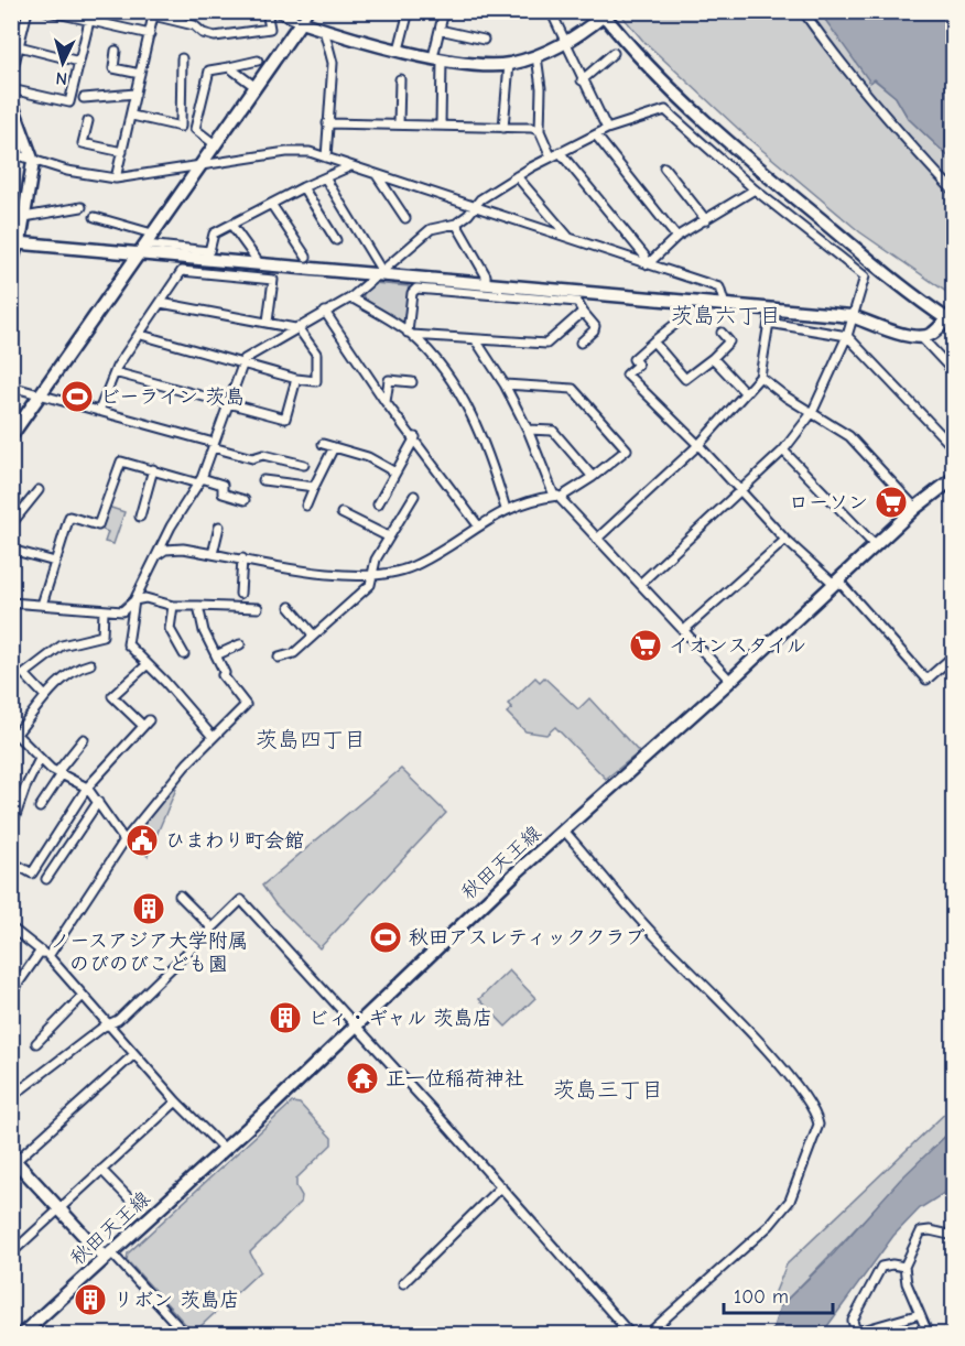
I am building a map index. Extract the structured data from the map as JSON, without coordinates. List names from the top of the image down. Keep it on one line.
{"streets":{"street":["秋田天王線"]},"districts":["茨島六丁目","茨島四丁目","茨島三丁目"],"places":{"sports":["ビーライン 茨島","秋田アスレティッククラブ"],"supermarket":["ローソン","イオンスタイル"],"public building":["ひまわり町会館"],"building":["ノースアジア大学附属 のびのびこども園","ビィ・ギャル 茨島店","リボン 茨島店"],"temple":["正一位稲荷神社"]},"scale_bar":"100 m","north":"bottom"}
